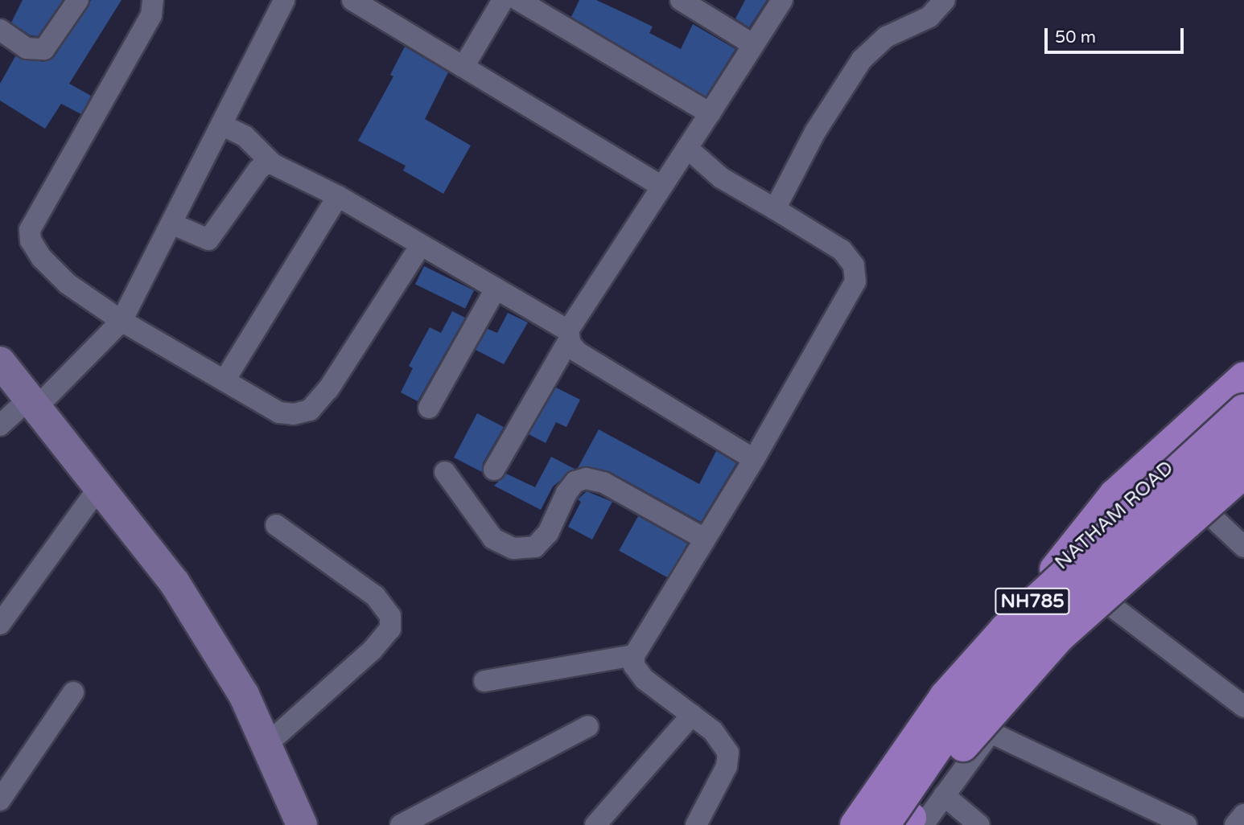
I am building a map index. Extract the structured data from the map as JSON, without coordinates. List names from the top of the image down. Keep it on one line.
{"streets":{"highway":["NH785"],"main road":["NATHAM ROAD"]},"crossings":[["NATHAM ROAD","NH785"]],"scale_bar":"50 m"}
